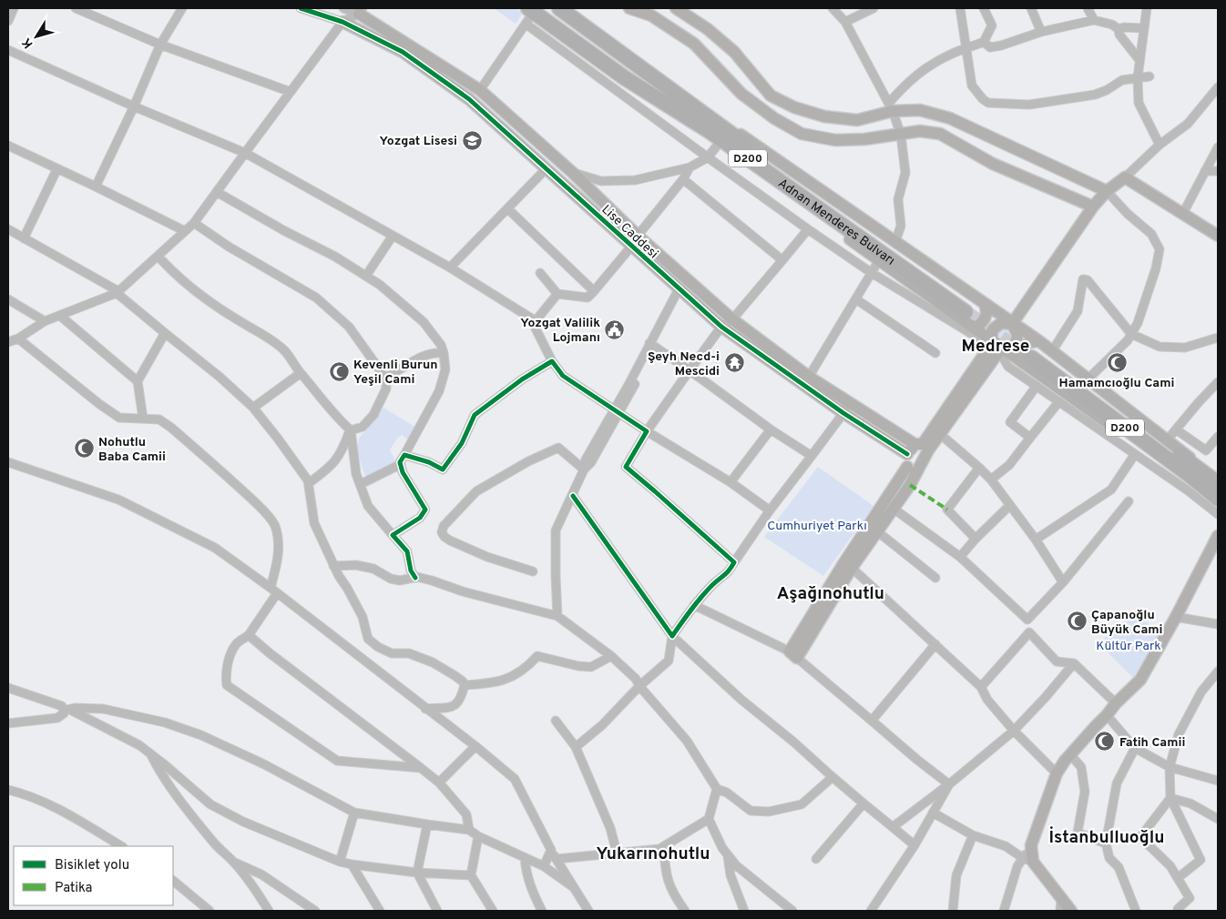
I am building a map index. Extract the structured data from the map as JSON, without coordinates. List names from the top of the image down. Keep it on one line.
{"streets":{"highway":["D200","Adnan Menderes Bulvarı"],"street":["Lise Caddesi"]},"districts":["Medrese","Aşağınohutlu","İstanbulluoğlu","Yukarınohutlu"],"parks":["Cumhuriyet Parkı","Kültür Park"],"places":{"school or university":["Yozgat Lisesi"],"public building":["Yozgat Valilik Lojmanı"],"mosque":["Hamamcıoğlu Cami","Kevenli Burun Yeşil Cami","Nohutlu Baba Camii","Çapanoğlu Büyük Cami","Fatih Camii"],"temple":["Şeyh Necd-i Mescidi"]},"legend":["Bisiklet yolu","Patika"],"north":"bottom left"}
